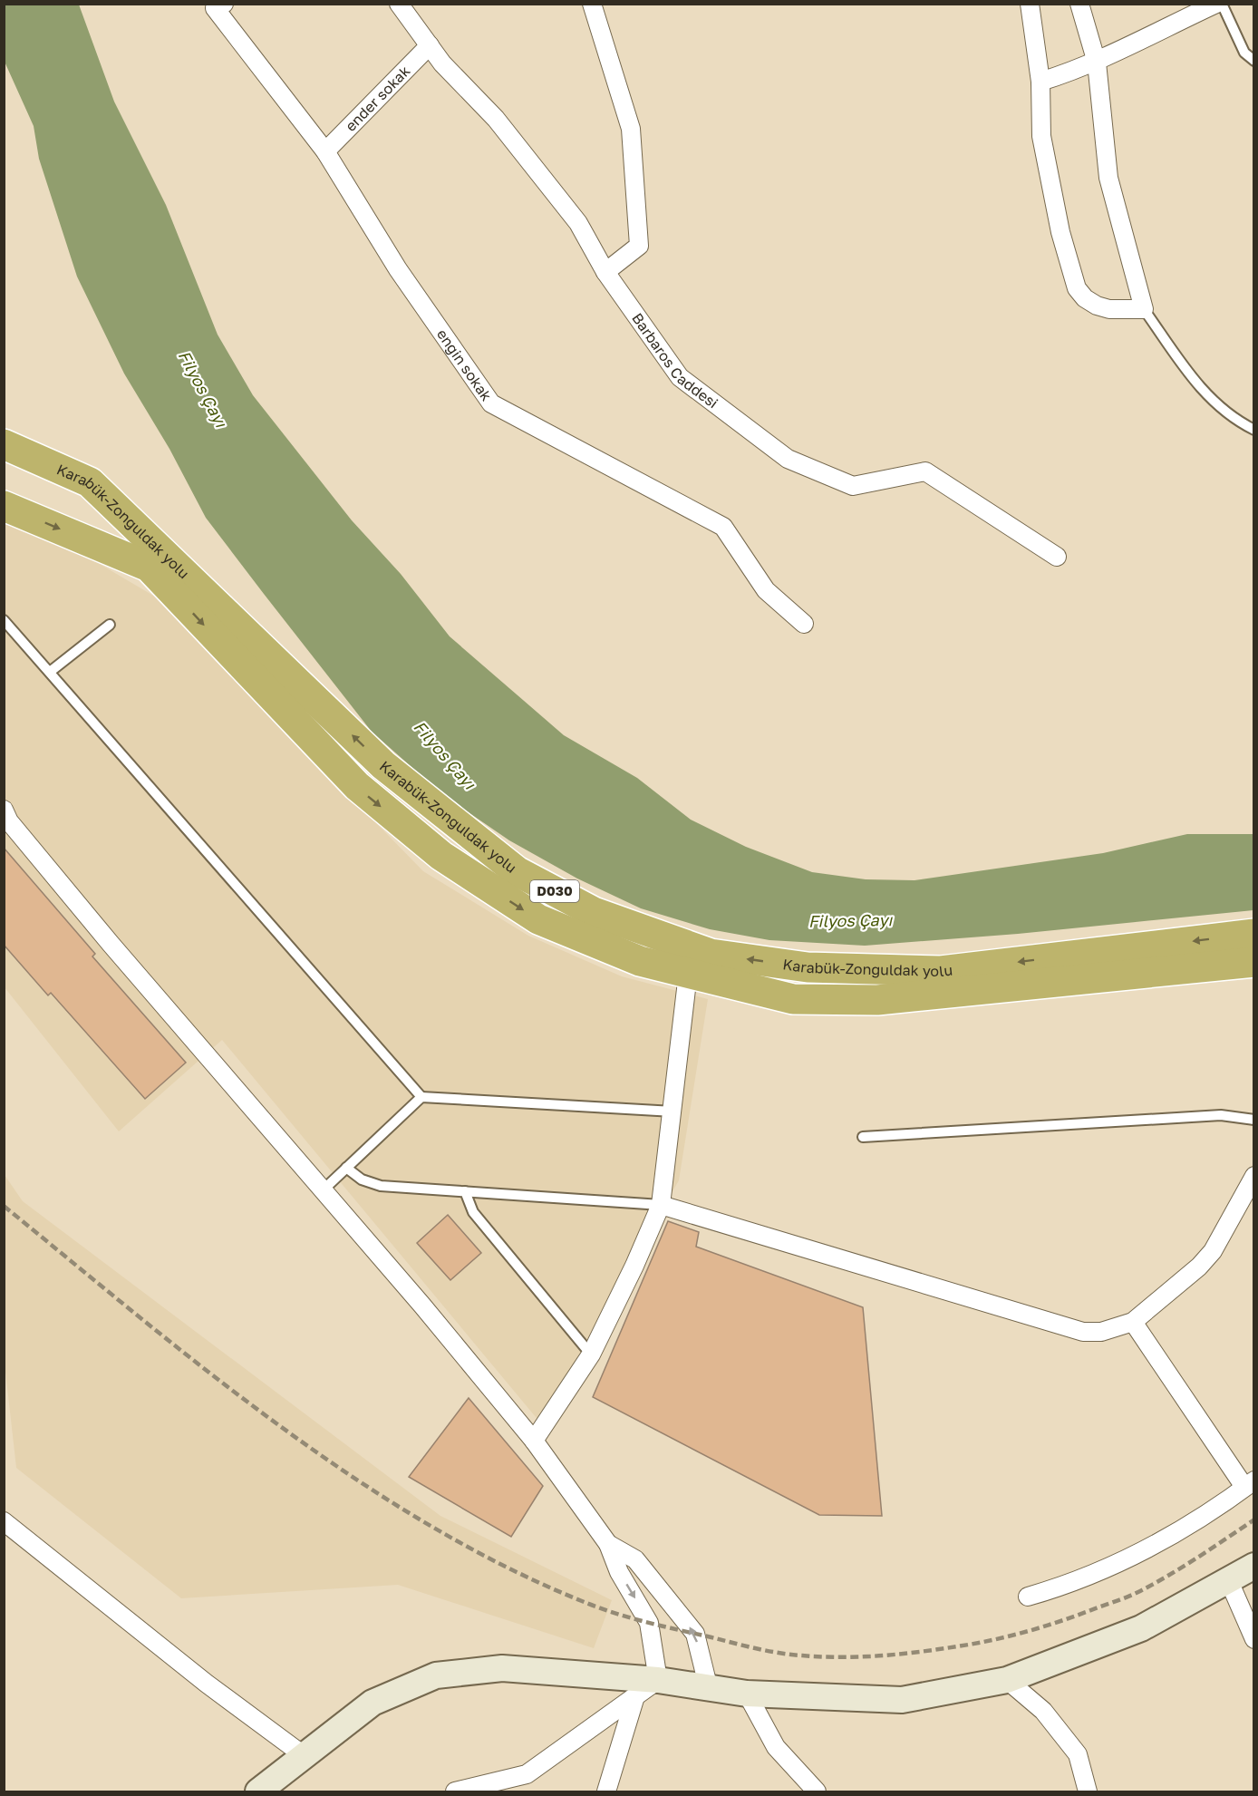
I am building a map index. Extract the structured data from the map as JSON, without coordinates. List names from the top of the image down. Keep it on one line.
{"streets":{"highway":["Karabük-Zonguldak yolu","D030"],"street":["ender sokak","Barbaros Caddesi","engin sokak"]},"crossings":[["ender sokak","Barbaros Caddesi"],["ender sokak","engin sokak"]],"water":["Filyos Çayı"]}
